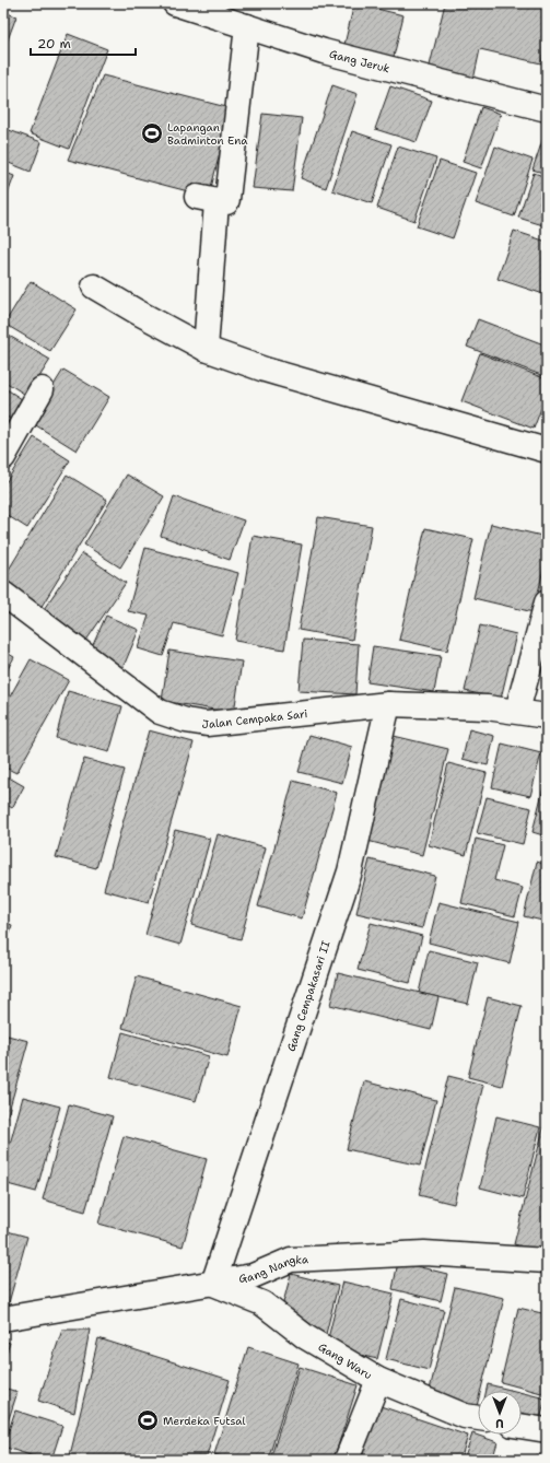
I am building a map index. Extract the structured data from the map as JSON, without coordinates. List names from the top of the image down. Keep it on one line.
{"streets":{"street":["Gang Jeruk","Jalan Cempaka Sari","Gang Cempakasari II","Gang Nangka","Gang Waru"]},"crossings":[["Jalan Cempaka Sari","Gang Cempakasari II"],["Gang Cempakasari II","Gang Nangka"],["Gang Cempakasari II","Gang Waru"],["Gang Nangka","Gang Waru"]],"places":{"sports":["Lapangan Badminton Ena","Merdeka Futsal"]},"scale_bar":"20 m","north":"bottom"}
